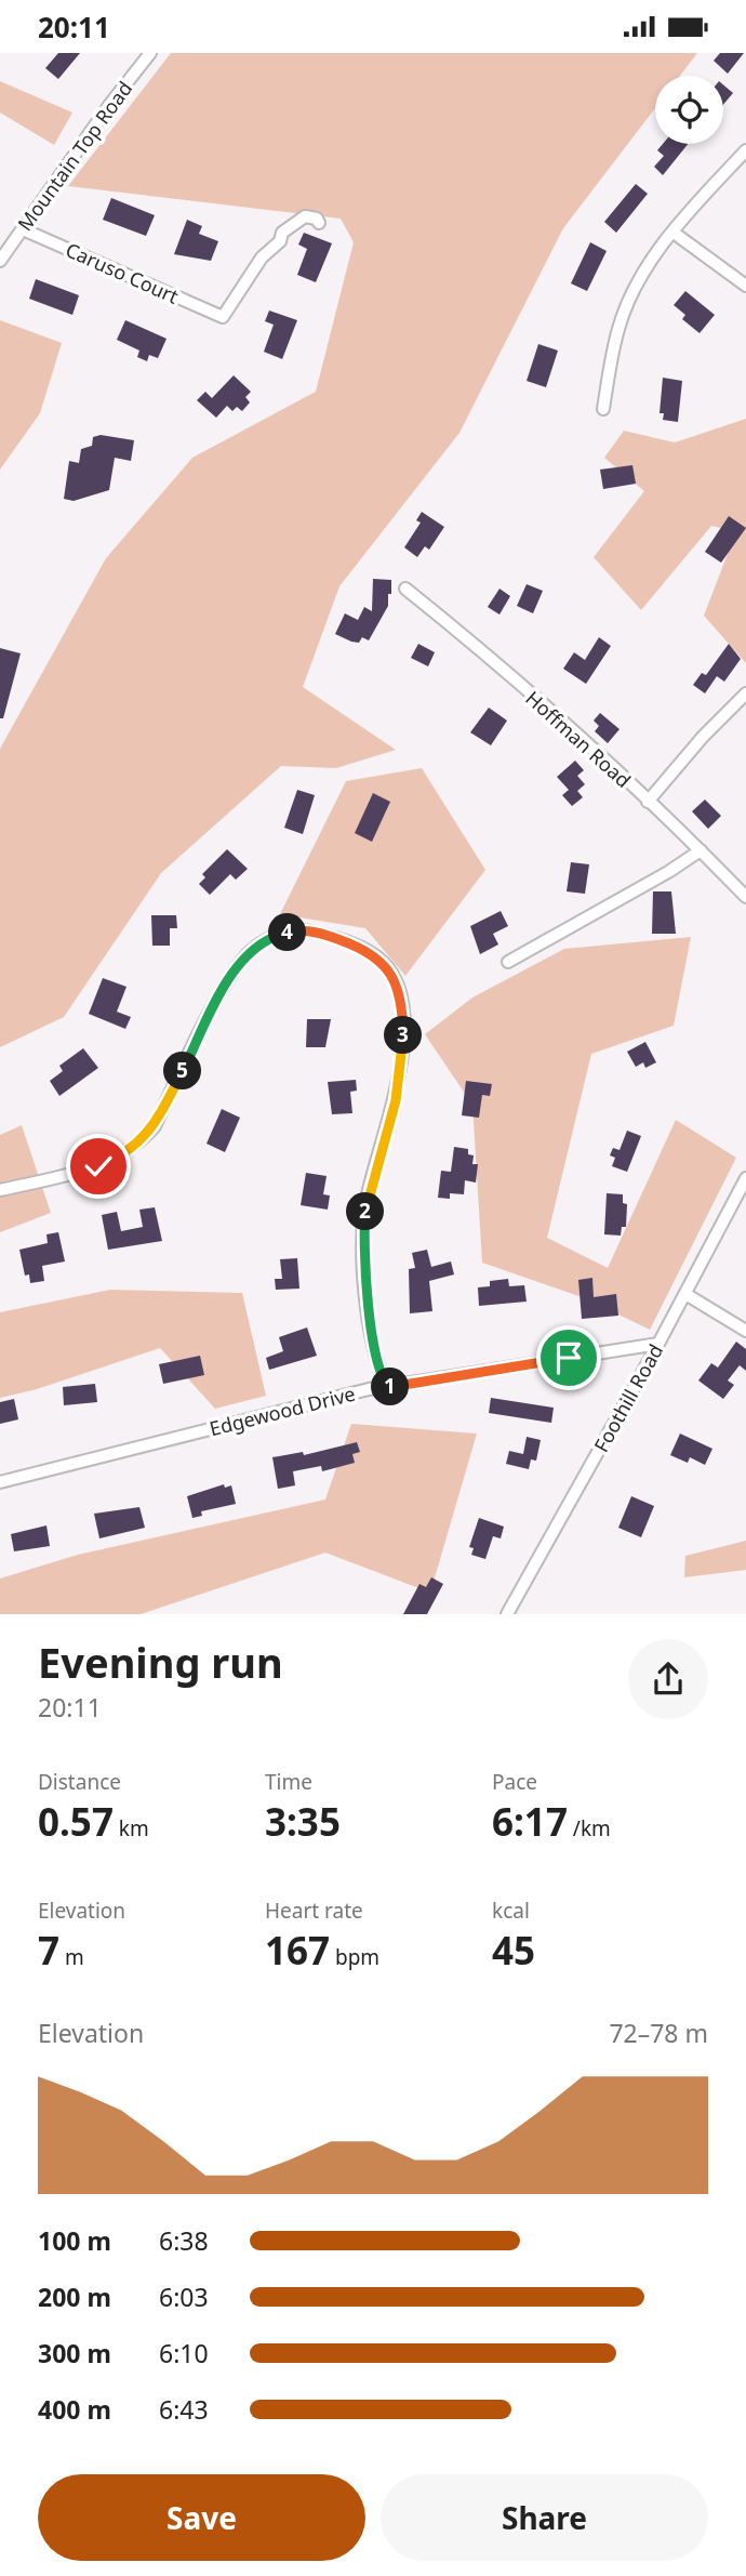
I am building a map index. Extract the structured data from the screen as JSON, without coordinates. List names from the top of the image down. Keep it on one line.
{"streets":{"street":["Mountain Top Road","Caruso Court","Hoffman Road","Foothill Road","Edgewood Drive"]},"crossings":[["Mountain Top Road","Caruso Court"],["Foothill Road","Edgewood Drive"]],"page":{"status":"20:11","pins":["4","3","5","2","1"],"heading":["Evening run","20:11"],"stats":[["Distance","0.57 km"],["Time","3:35"],["Pace","6:17 /km"],["Elevation","7 m"],["Heart rate","167 bpm"],["kcal","45"]],"chart":["Elevation","72–78 m"],"list":[{"name":"100 m","note":"6:38"},{"name":"200 m","note":"6:03"},{"name":"300 m","note":"6:10"},{"name":"400 m","note":"6:43"}],"buttons":["Save","Share"]}}
